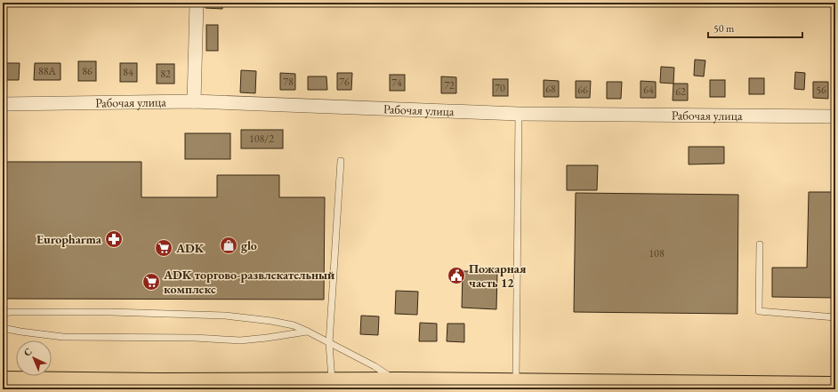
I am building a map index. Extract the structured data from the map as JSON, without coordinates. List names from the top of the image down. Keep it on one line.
{"streets":{"street":["Рабочая улица"]},"places":{"pharmacy":["Europharma"],"shop":["glo"],"supermarket":["ADK","ADK торгово-развлекательный комплекс"],"public building":["Пожарная часть 12"]},"house_numbers":["88А","86","84","82","78","76","74","72","70","68","66","64","56","62","108/2","108"],"scale_bar":"50 m","north":"top left"}
